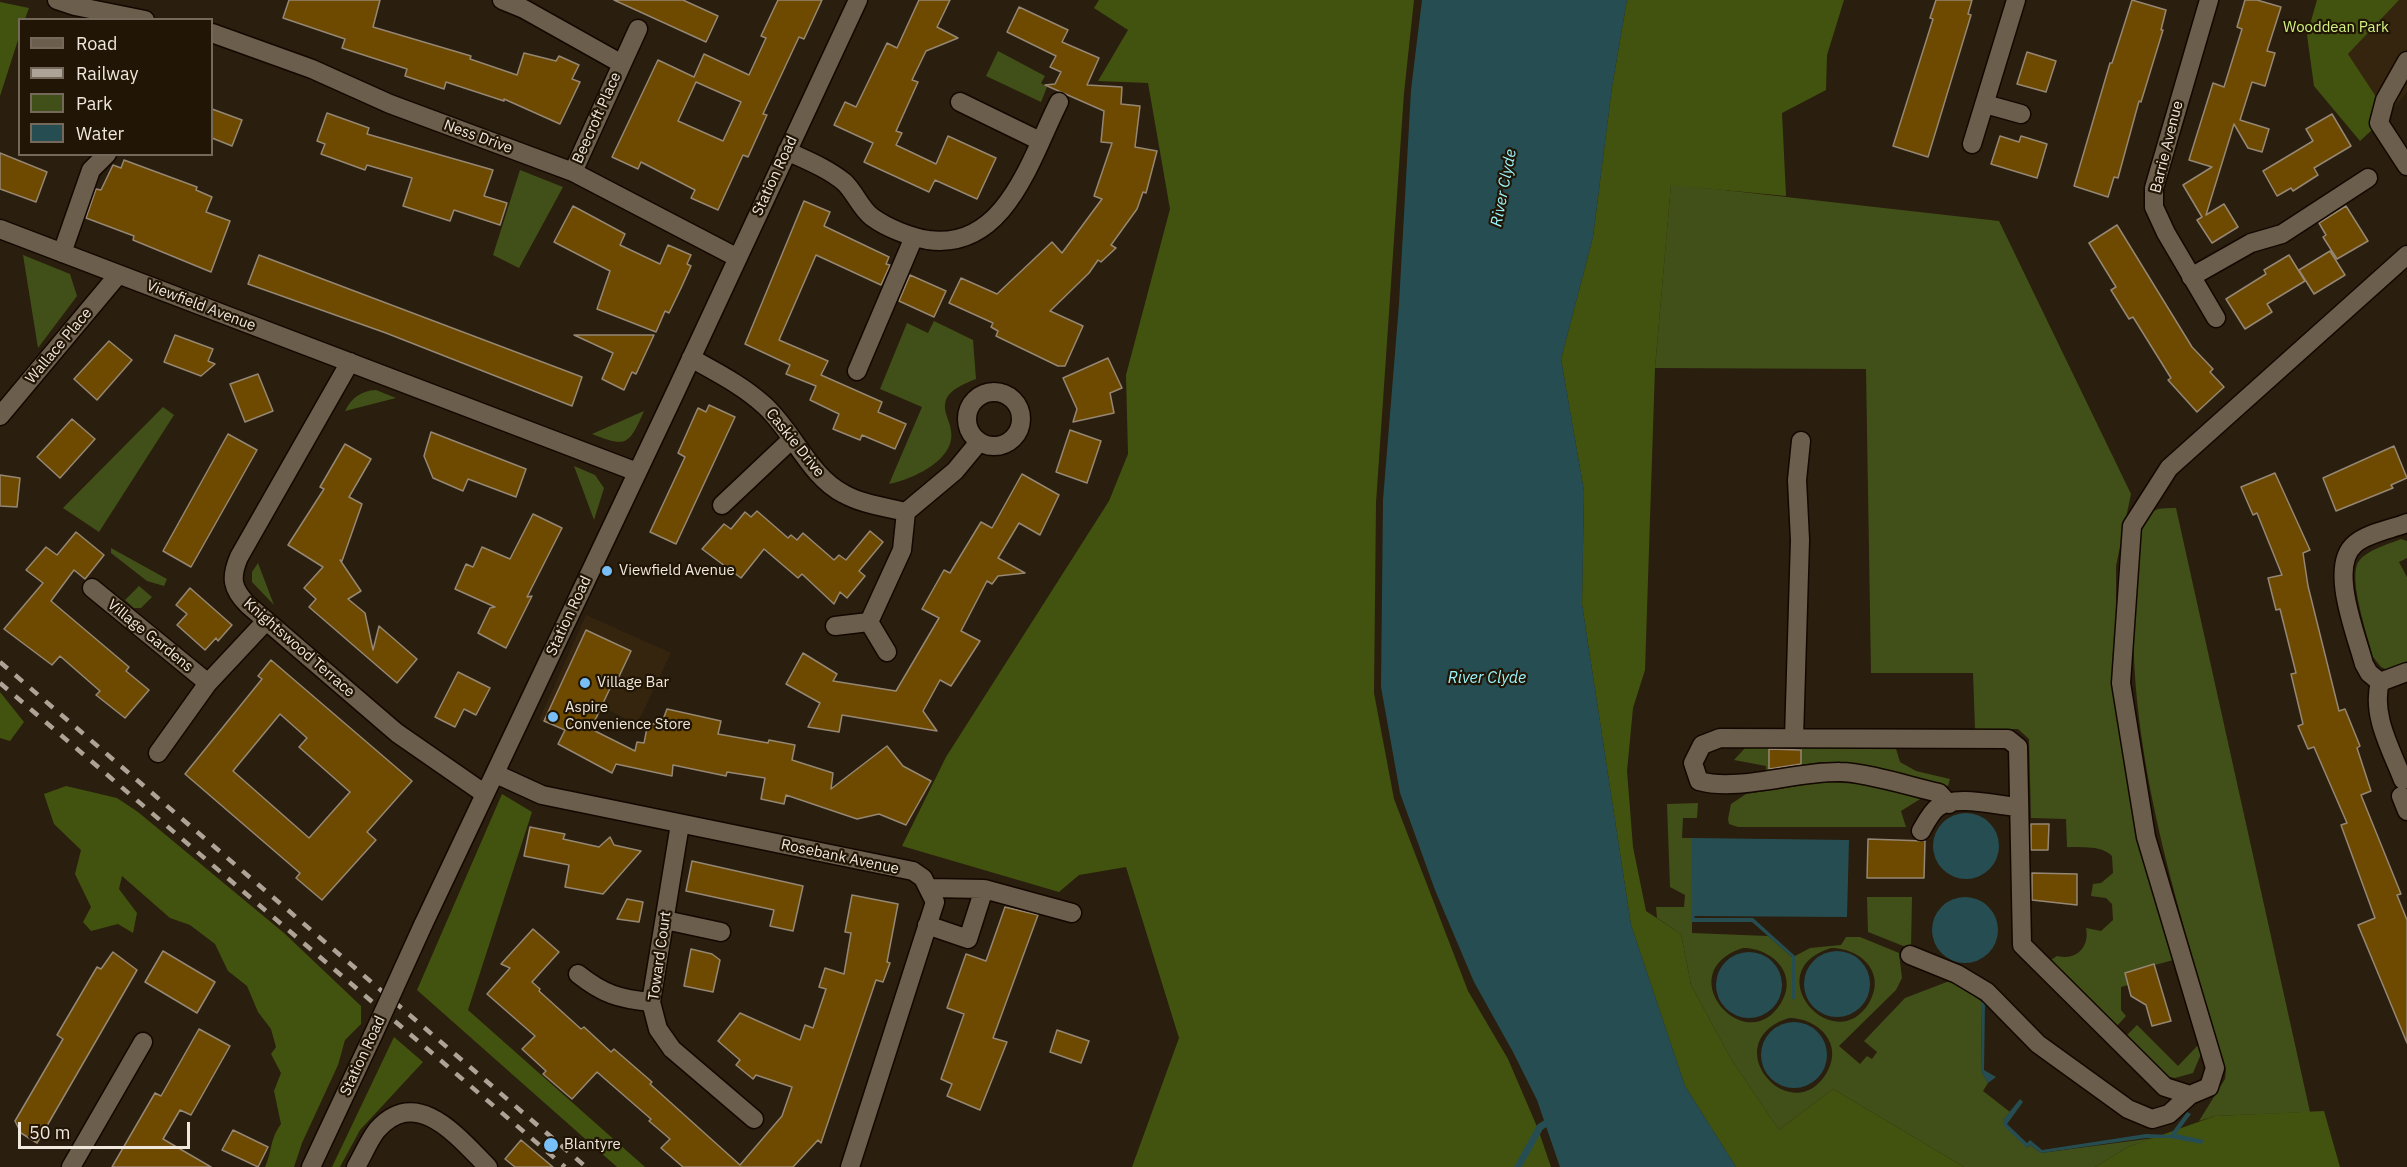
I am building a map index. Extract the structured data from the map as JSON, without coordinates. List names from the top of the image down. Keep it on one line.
{"streets":{"street":["Beecroft Place","Ness Drive","Barrie Avenue","Station Road","Viewfield Avenue","Wallace Place","Caskie Drive","Village Gardens","Knightswood Terrace","Rosebank Avenue","Toward Court"]},"crossings":[["Beecroft Place","Ness Drive"],["Ness Drive","Station Road"],["Station Road","Viewfield Avenue"],["Station Road","Caskie Drive"],["Station Road","Knightswood Terrace"],["Station Road","Rosebank Avenue"],["Viewfield Avenue","Wallace Place"],["Viewfield Avenue","Knightswood Terrace"],["Village Gardens","Knightswood Terrace"],["Rosebank Avenue","Toward Court"]],"water":["River Clyde"],"parks":["Wooddean Park"],"places":["Viewfield Avenue","Village Bar","Aspire Convenience Store","Blantyre"],"legend":["Road","Railway","Park","Water"],"scale_bar":"50 m"}
